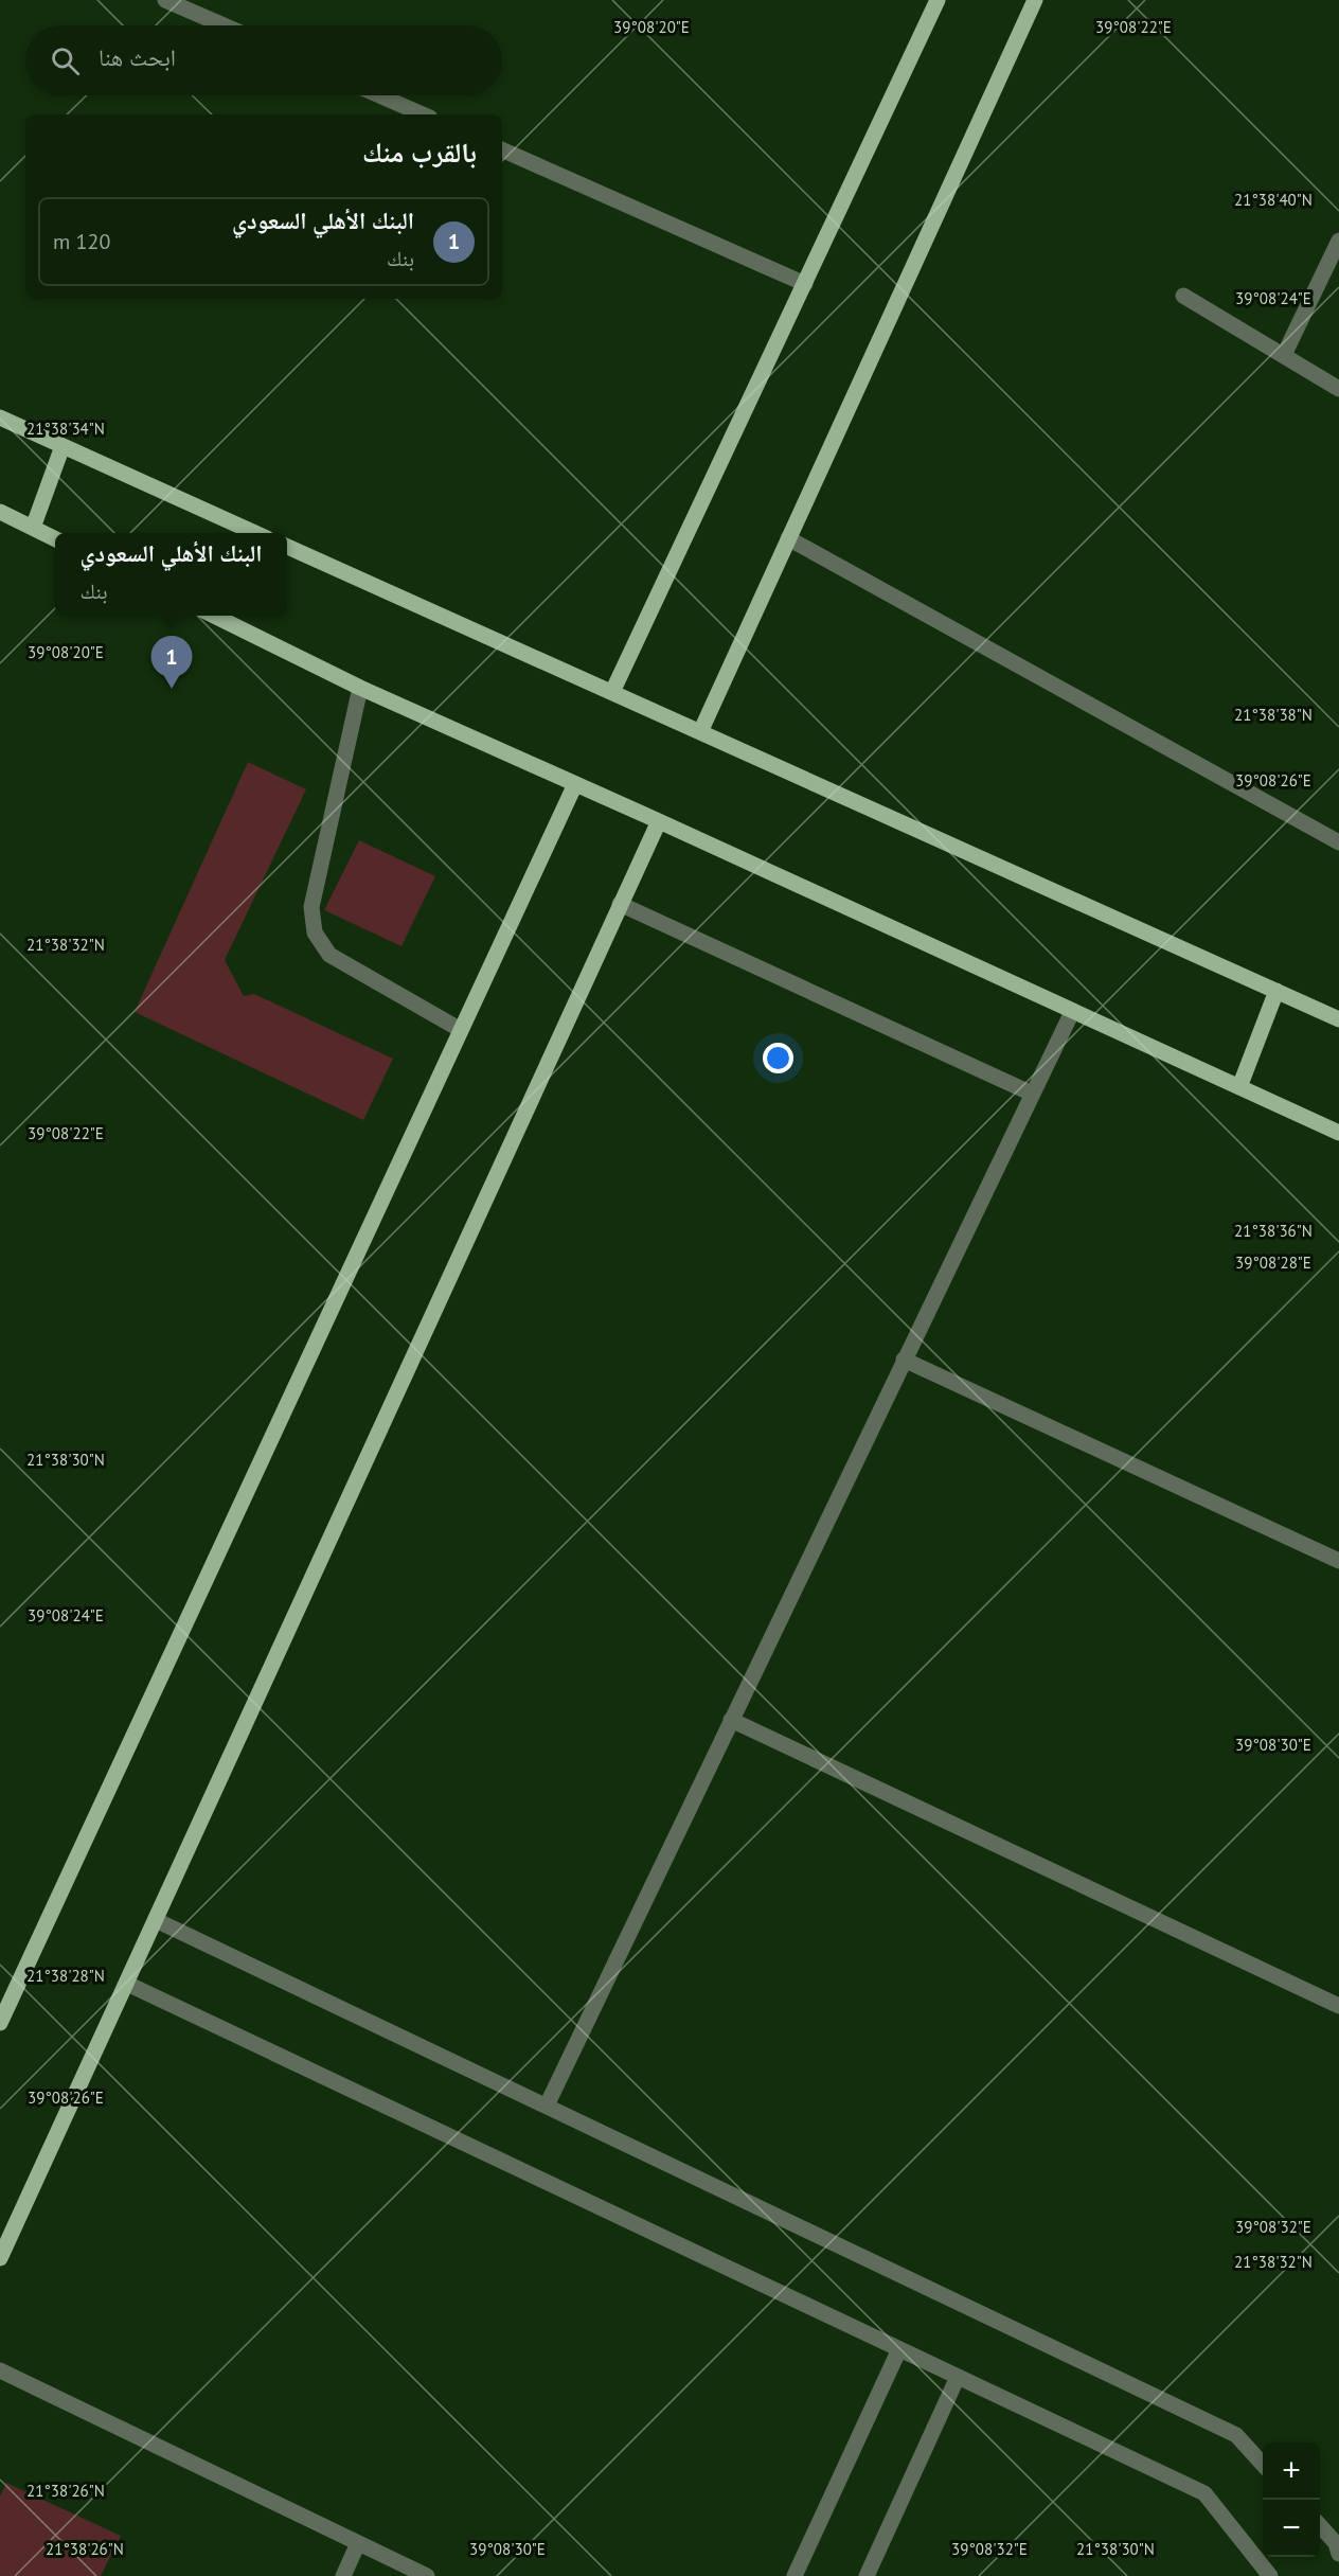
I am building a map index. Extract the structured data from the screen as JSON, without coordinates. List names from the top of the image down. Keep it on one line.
{"page":{"search":"ابحث هنا","heading":"بالقرب منك","list":[{"mark":"1","name":"البنك الأهلي السعودي","note":"بنك","value":"120 m"}],"popup":["البنك الأهلي السعودي","بنك"],"pins":"1","map_buttons":["+","−"]},"coordinates":["39°08'20\"E","39°08'22\"E","21°38'40\"N","39°08'24\"E","21°38'34\"N","21°38'38\"N","39°08'26\"E","21°38'32\"N","21°38'36\"N","39°08'28\"E","21°38'30\"N","39°08'30\"E","21°38'28\"N","39°08'32\"E","21°38'26\"N"]}
